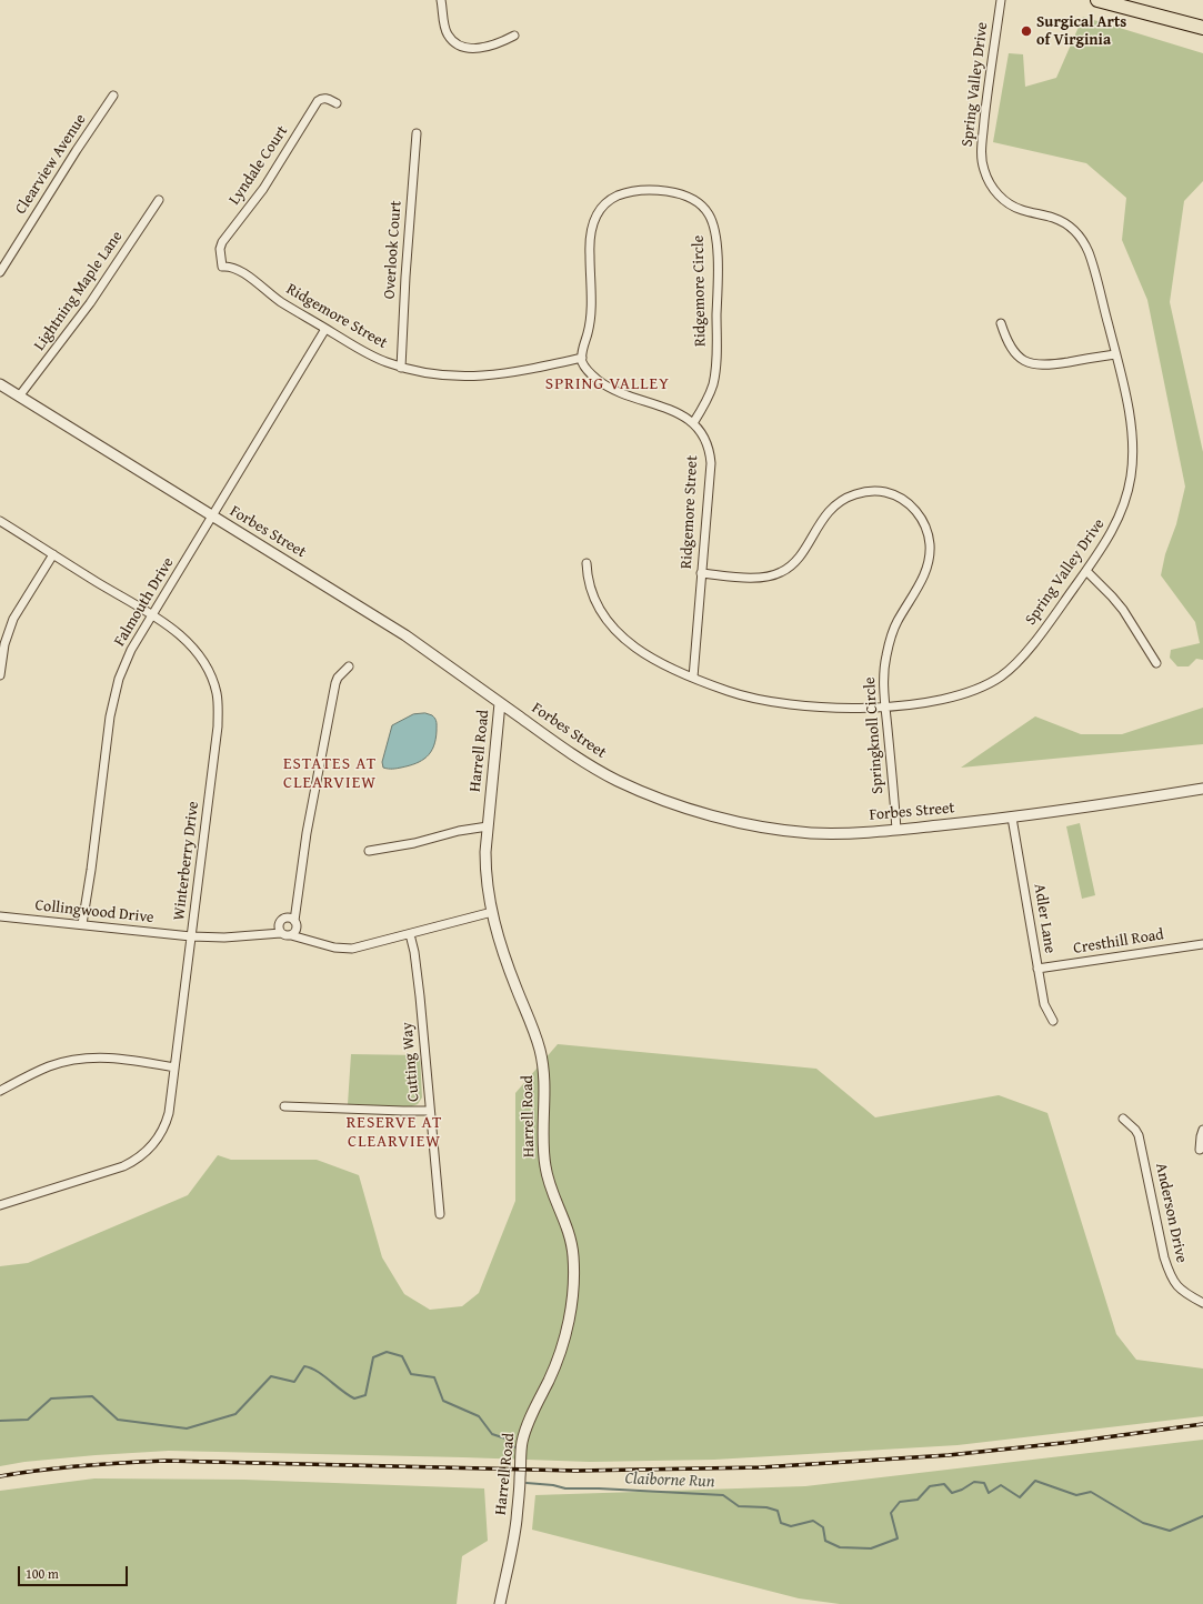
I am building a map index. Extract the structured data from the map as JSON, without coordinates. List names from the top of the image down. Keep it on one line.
{"streets":{"street":["Spring Valley Drive","Clearview Avenue","Lyndale Court","Overlook Court","Lightning Maple Lane","Ridgemore Circle","Ridgemore Street","Forbes Street","Falmouth Drive","Springknoll Circle","Harrell Road","Winterberry Drive","Collingwood Drive","Adler Lane","Cresthill Road","Cutting Way","Anderson Drive"]},"crossings":[["Spring Valley Drive","Ridgemore Street"],["Spring Valley Drive","Springknoll Circle"],["Lyndale Court","Ridgemore Street"],["Overlook Court","Ridgemore Street"],["Lightning Maple Lane","Forbes Street"],["Ridgemore Circle","Ridgemore Street"],["Ridgemore Street","Falmouth Drive"],["Ridgemore Street","Springknoll Circle"],["Forbes Street","Falmouth Drive"],["Forbes Street","Springknoll Circle"],["Forbes Street","Harrell Road"],["Forbes Street","Adler Lane"],["Falmouth Drive","Winterberry Drive"],["Falmouth Drive","Collingwood Drive"],["Winterberry Drive","Collingwood Drive"],["Adler Lane","Cresthill Road"]],"districts":["SPRING VALLEY","ESTATES AT CLEARVIEW","RESERVE AT CLEARVIEW"],"water":["Claiborne Run"],"places":["Surgical Arts of Virginia"],"scale_bar":"100 m"}
